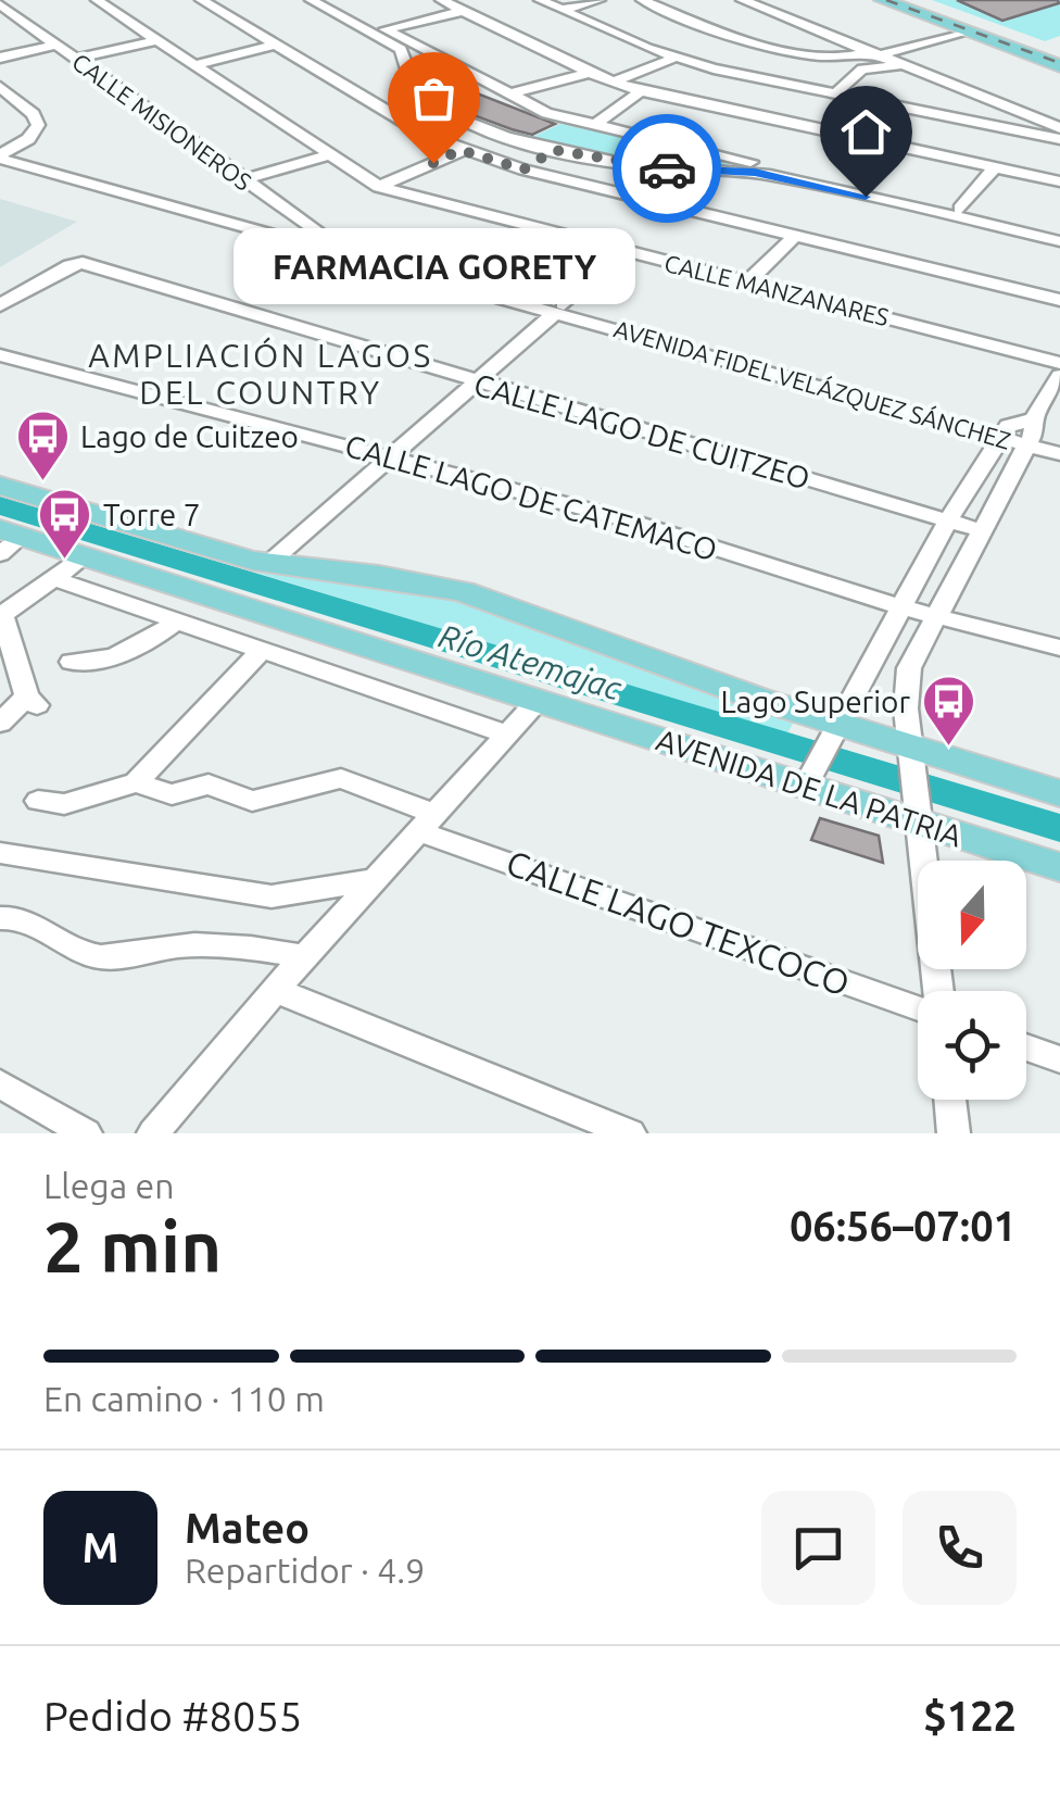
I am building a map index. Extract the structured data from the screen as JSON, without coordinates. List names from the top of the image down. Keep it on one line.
{"streets":{"main road":["AVENIDA DE LA PATRIA"],"street":["CALLE MISIONEROS","CALLE MANZANARES","AVENIDA FIDEL VELÁZQUEZ SÁNCHEZ","CALLE LAGO DE CUITZEO","CALLE LAGO DE CATEMACO","CALLE LAGO TEXCOCO"]},"crossings":[["CALLE MISIONEROS","AVENIDA FIDEL VELÁZQUEZ SÁNCHEZ"]],"districts":["AMPLIACIÓN LAGOS DEL COUNTRY"],"water":["Río Atemajac"],"places":{"other":["FARMACIA GORETY"],"bus stop":["Lago de Cuitzeo","Torre 7","Lago Superior"]},"north":"bottom","page":{"bubble":"FARMACIA GORETY","heading":["2 min","Llega en","06:56–07:01"],"panel":["Mateo","Repartidor · 4.9","Pedido #8055","$122"],"bar":"En camino · 110 m","round":"M"}}
